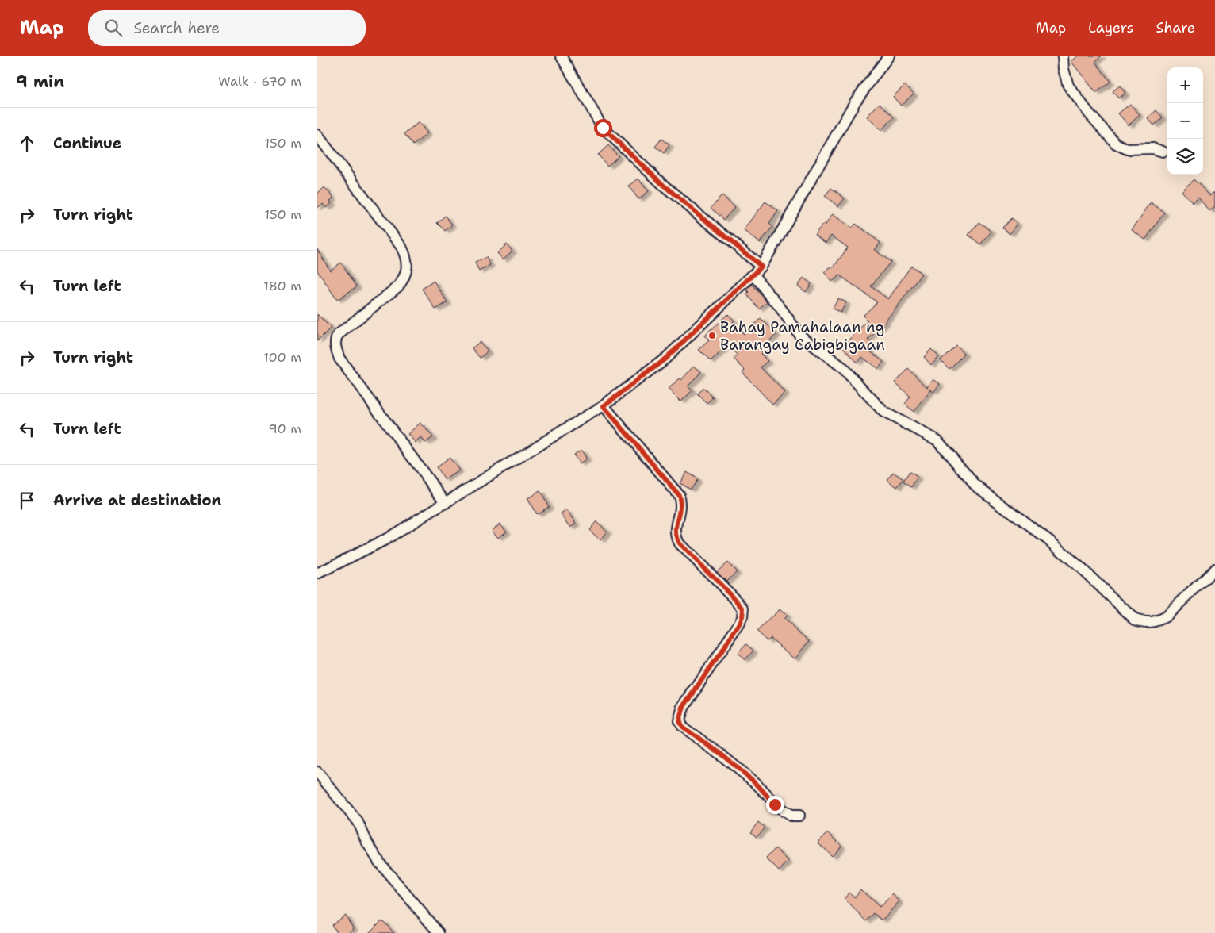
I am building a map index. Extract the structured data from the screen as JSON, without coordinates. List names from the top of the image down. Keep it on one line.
{"places":["Bahay Pamahalaan ng Barangay Cabigbigaan"],"page":{"header":"Map","search":"Search here","nav":["Map","Layers","Share"],"heading":["9 min","Walk · 670 m"],"map_buttons":["+","−"],"list":[["Continue","150 m"],["Turn right","150 m"],["Turn left","180 m"],["Turn right","100 m"],["Turn left","90 m"],"Arrive at destination"]}}
